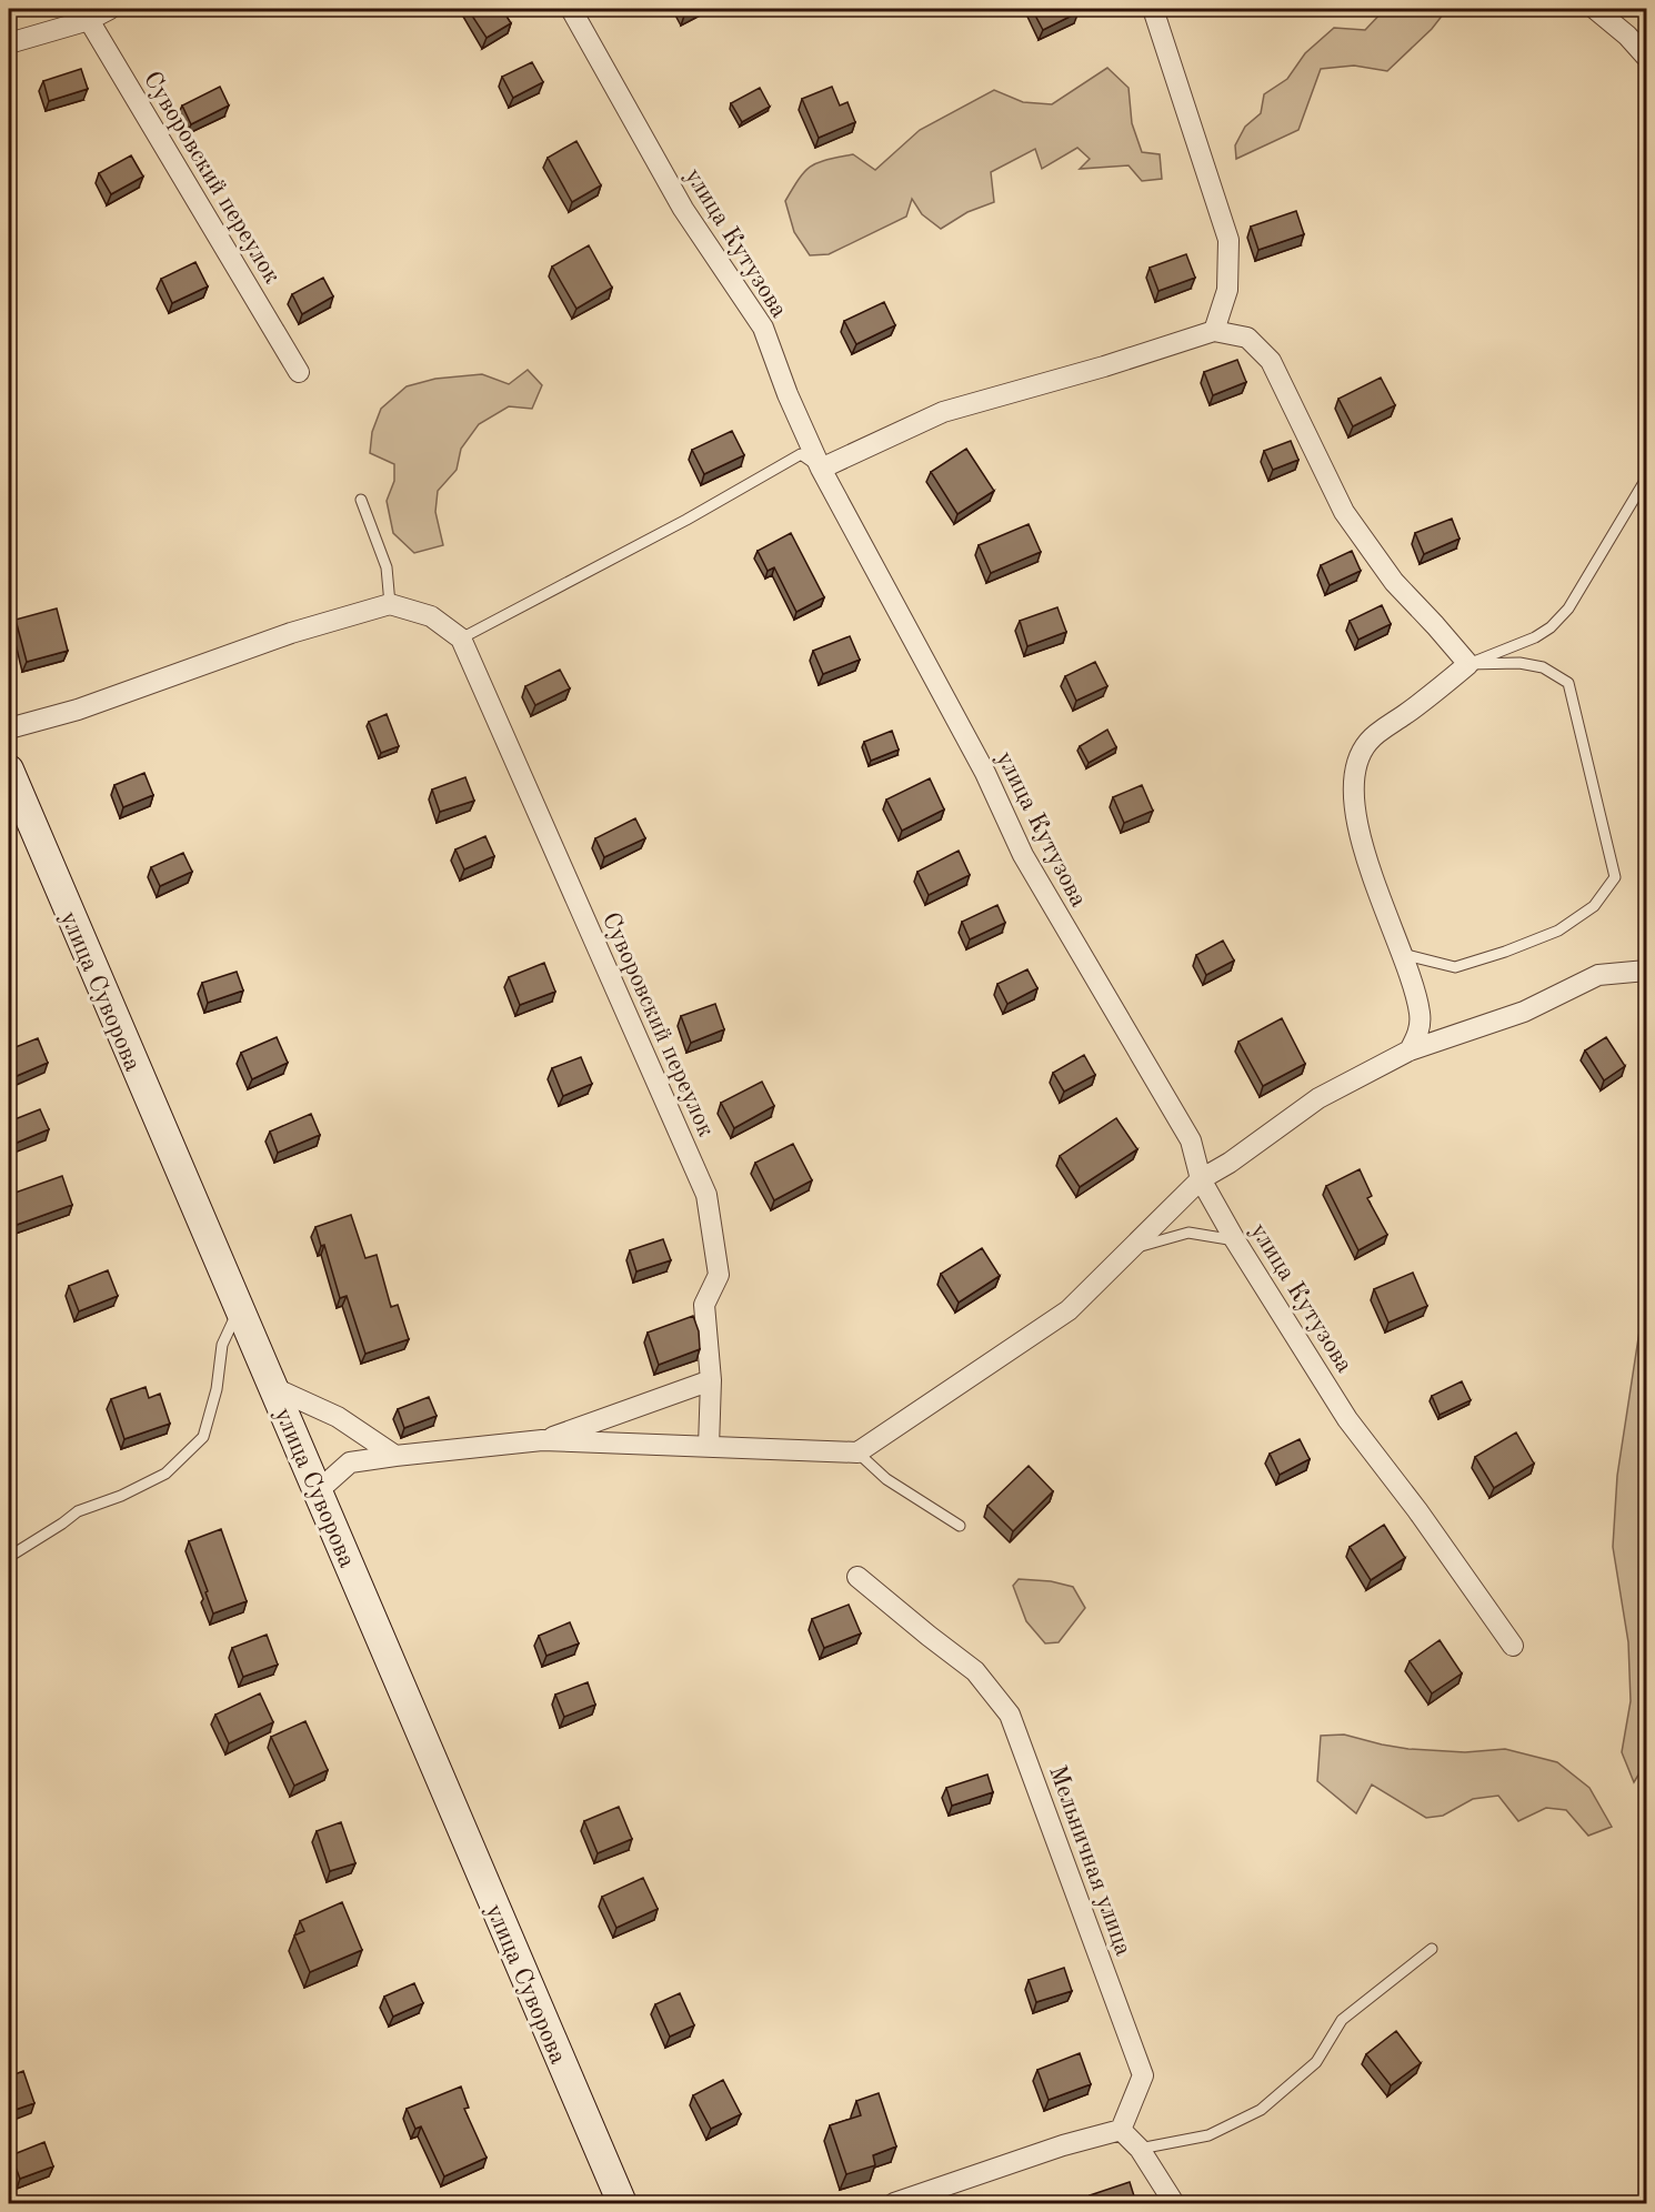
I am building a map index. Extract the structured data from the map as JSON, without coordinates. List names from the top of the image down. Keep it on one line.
{"streets":{"street":["Суворовский переулок","улица Кутузова","улица Суворова","Мельничная улица"]}}
